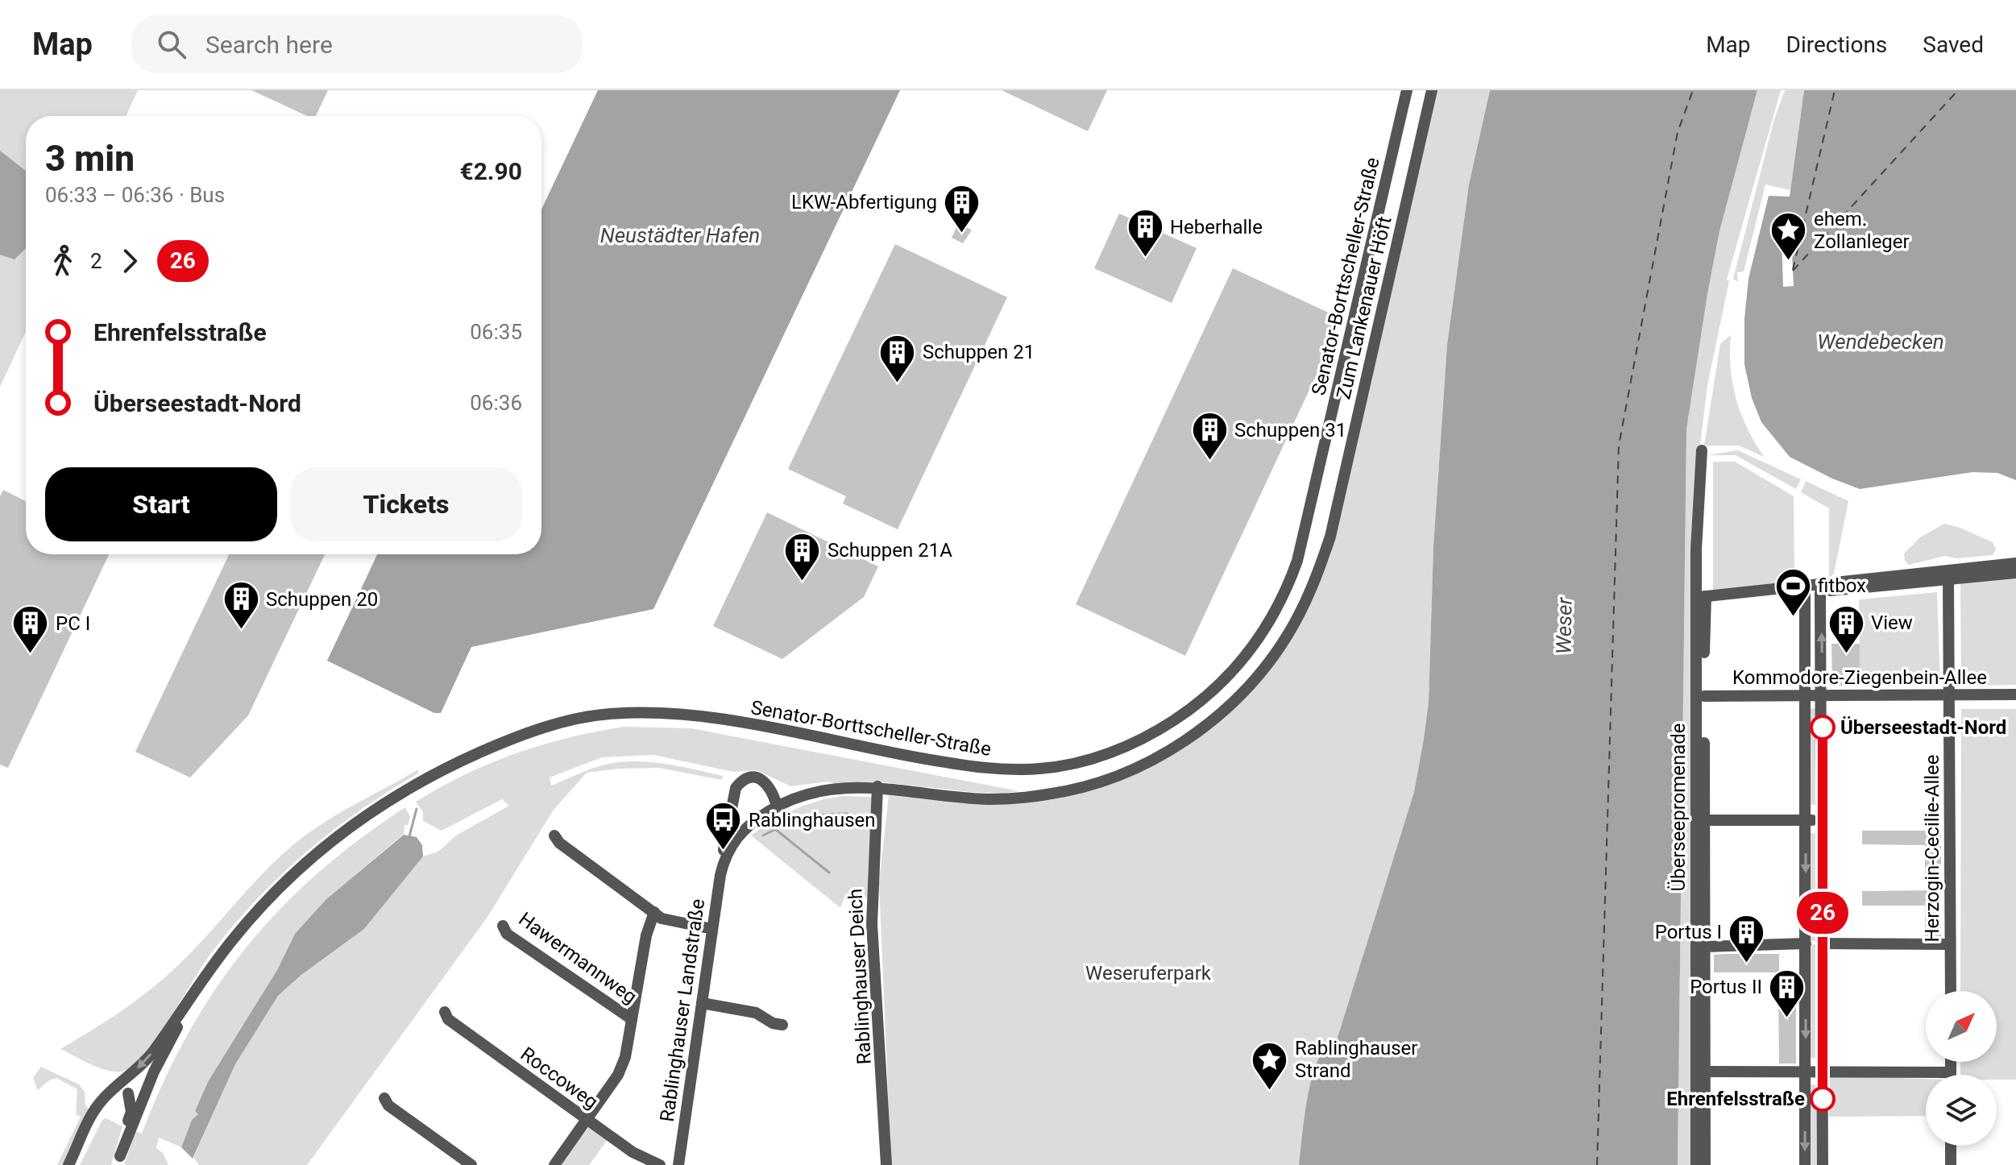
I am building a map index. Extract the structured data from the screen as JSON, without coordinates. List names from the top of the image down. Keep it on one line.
{"streets":{"street":["Senator-Borttscheller-Straße","Zum Lankenauer Höft","Kommodore-Ziegenbein-Allee","Überseepromenade","Herzogin-Cecilie-Allee","Hawermannweg","Rablinghauser Deich","Rablinghauser Landstraße","Roccoweg"]},"crossings":[["Zum Lankenauer Höft","Rablinghauser Deich"],["Zum Lankenauer Höft","Rablinghauser Landstraße"],["Kommodore-Ziegenbein-Allee","Überseepromenade"],["Kommodore-Ziegenbein-Allee","Herzogin-Cecilie-Allee"]],"water":["Neustädter Hafen","Wendebecken","Weser"],"parks":["Weseruferpark"],"places":{"building":["LKW-Abfertigung","Heberhalle","Schuppen 21","Schuppen 31","Schuppen 21A","Schuppen 20","View","PC I","Portus I","Portus II"],"place":["ehem. Zollanleger","Rablinghauser Strand"],"sports":["fitbox"],"other":["Überseestadt-Nord","Ehrenfelsstraße"],"bus stop":["Rablinghausen"]},"lines":["bus line 26"],"north":"top right","page":{"header":"Map","search":"Search here","nav":["Map","Directions","Saved"],"on_map":"26","heading":["3 min","06:33 – 06:36 · Bus","€2.90"],"legs":["2","26"],"list":[{"name":"Ehrenfelsstraße","value":"06:35"},{"name":"Überseestadt-Nord","value":"06:36"}],"buttons":["Start","Tickets"]}}
